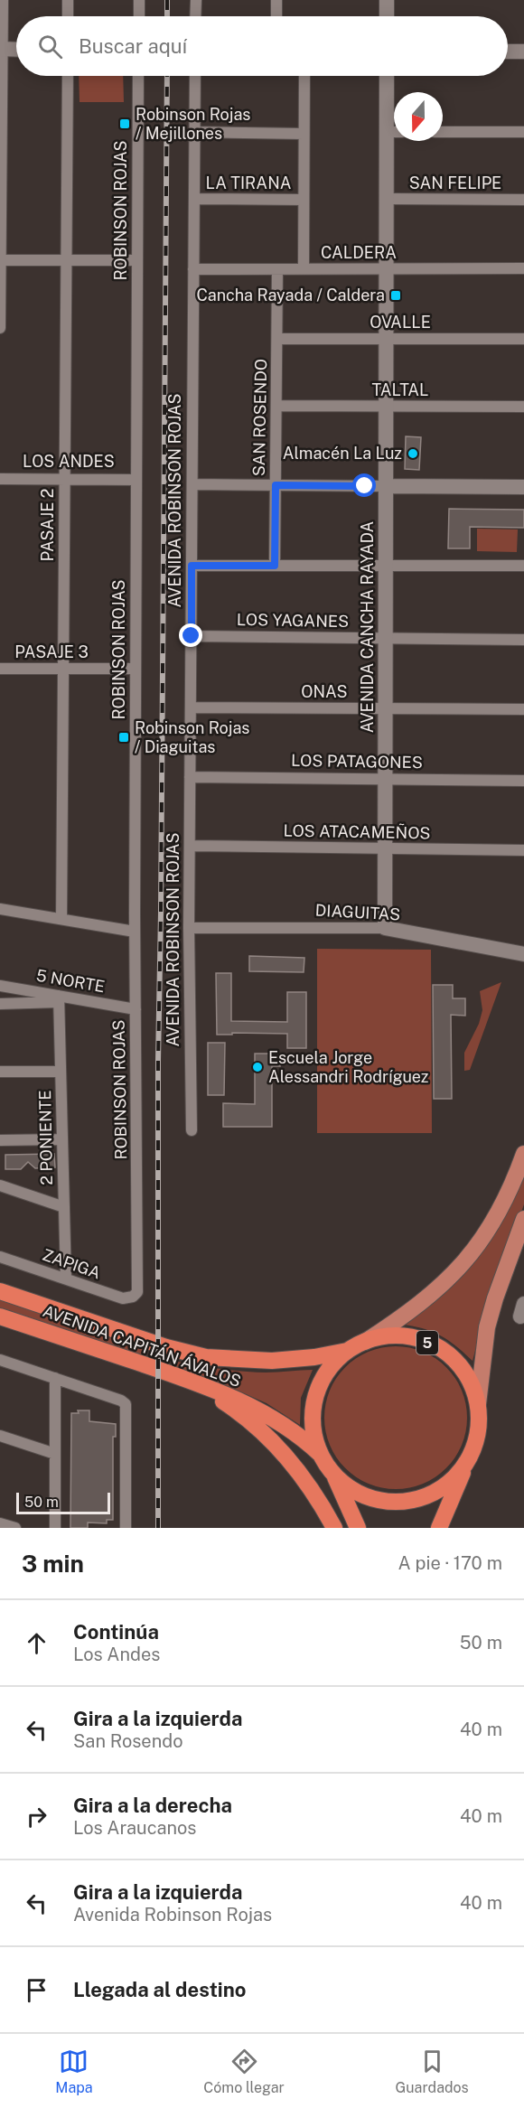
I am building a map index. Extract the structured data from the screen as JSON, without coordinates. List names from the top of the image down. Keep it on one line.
{"streets":{"highway":["5","AVENIDA CAPITÁN ÁVALOS"],"street":["LA TIRANA","SAN FELIPE","ROBINSON ROJAS","CALDERA","OVALLE","TALTAL","SAN ROSENDO","LOS ANDES","AVENIDA ROBINSON ROJAS","PASAJE 2","LOS YAGANES","AVENIDA CANCHA RAYADA","PASAJE 3","ONAS","LOS PATAGONES","LOS ATACAMEÑOS","DIAGUITAS","5 NORTE","2 PONIENTE","ZAPIGA"]},"crossings":[["LA TIRANA","AVENIDA ROBINSON ROJAS"],["SAN FELIPE","AVENIDA CANCHA RAYADA"],["ROBINSON ROJAS","LOS ANDES"],["ROBINSON ROJAS","PASAJE 3"],["ROBINSON ROJAS","5 NORTE"],["ROBINSON ROJAS","ZAPIGA"],["CALDERA","SAN ROSENDO"],["CALDERA","AVENIDA ROBINSON ROJAS"],["CALDERA","AVENIDA CANCHA RAYADA"],["OVALLE","SAN ROSENDO"],["OVALLE","AVENIDA CANCHA RAYADA"],["TALTAL","SAN ROSENDO"],["TALTAL","AVENIDA CANCHA RAYADA"],["LOS ANDES","PASAJE 2"],["AVENIDA ROBINSON ROJAS","LOS YAGANES"],["AVENIDA ROBINSON ROJAS","ONAS"],["AVENIDA ROBINSON ROJAS","LOS PATAGONES"],["AVENIDA ROBINSON ROJAS","LOS ATACAMEÑOS"],["AVENIDA ROBINSON ROJAS","DIAGUITAS"],["PASAJE 2","PASAJE 3"],["LOS YAGANES","AVENIDA CANCHA RAYADA"],["AVENIDA CANCHA RAYADA","ONAS"],["AVENIDA CANCHA RAYADA","LOS PATAGONES"],["AVENIDA CANCHA RAYADA","LOS ATACAMEÑOS"],["AVENIDA CANCHA RAYADA","DIAGUITAS"],["5 NORTE","2 PONIENTE"],["2 PONIENTE","ZAPIGA"],["5","AVENIDA CAPITÁN ÁVALOS"]],"places":{"transit":["Robinson Rojas / Mejillones","Cancha Rayada / Caldera","Robinson Rojas / Diaguitas"],"other":["Almacén La Luz","Escuela Jorge Alessandri Rodríguez"]},"scale_bar":"50 m","north":"bottom","page":{"search":"Buscar aquí","scale":"50 m","heading":["3 min","A pie · 170 m"],"list":[["Continúa","Los Andes","50 m"],["Gira a la izquierda","San Rosendo","40 m"],["Gira a la derecha","Los Araucanos","40 m"],["Gira a la izquierda","Avenida Robinson Rojas","40 m"],"Llegada al destino"],"nav":["Mapa","Cómo llegar","Guardados"]}}
